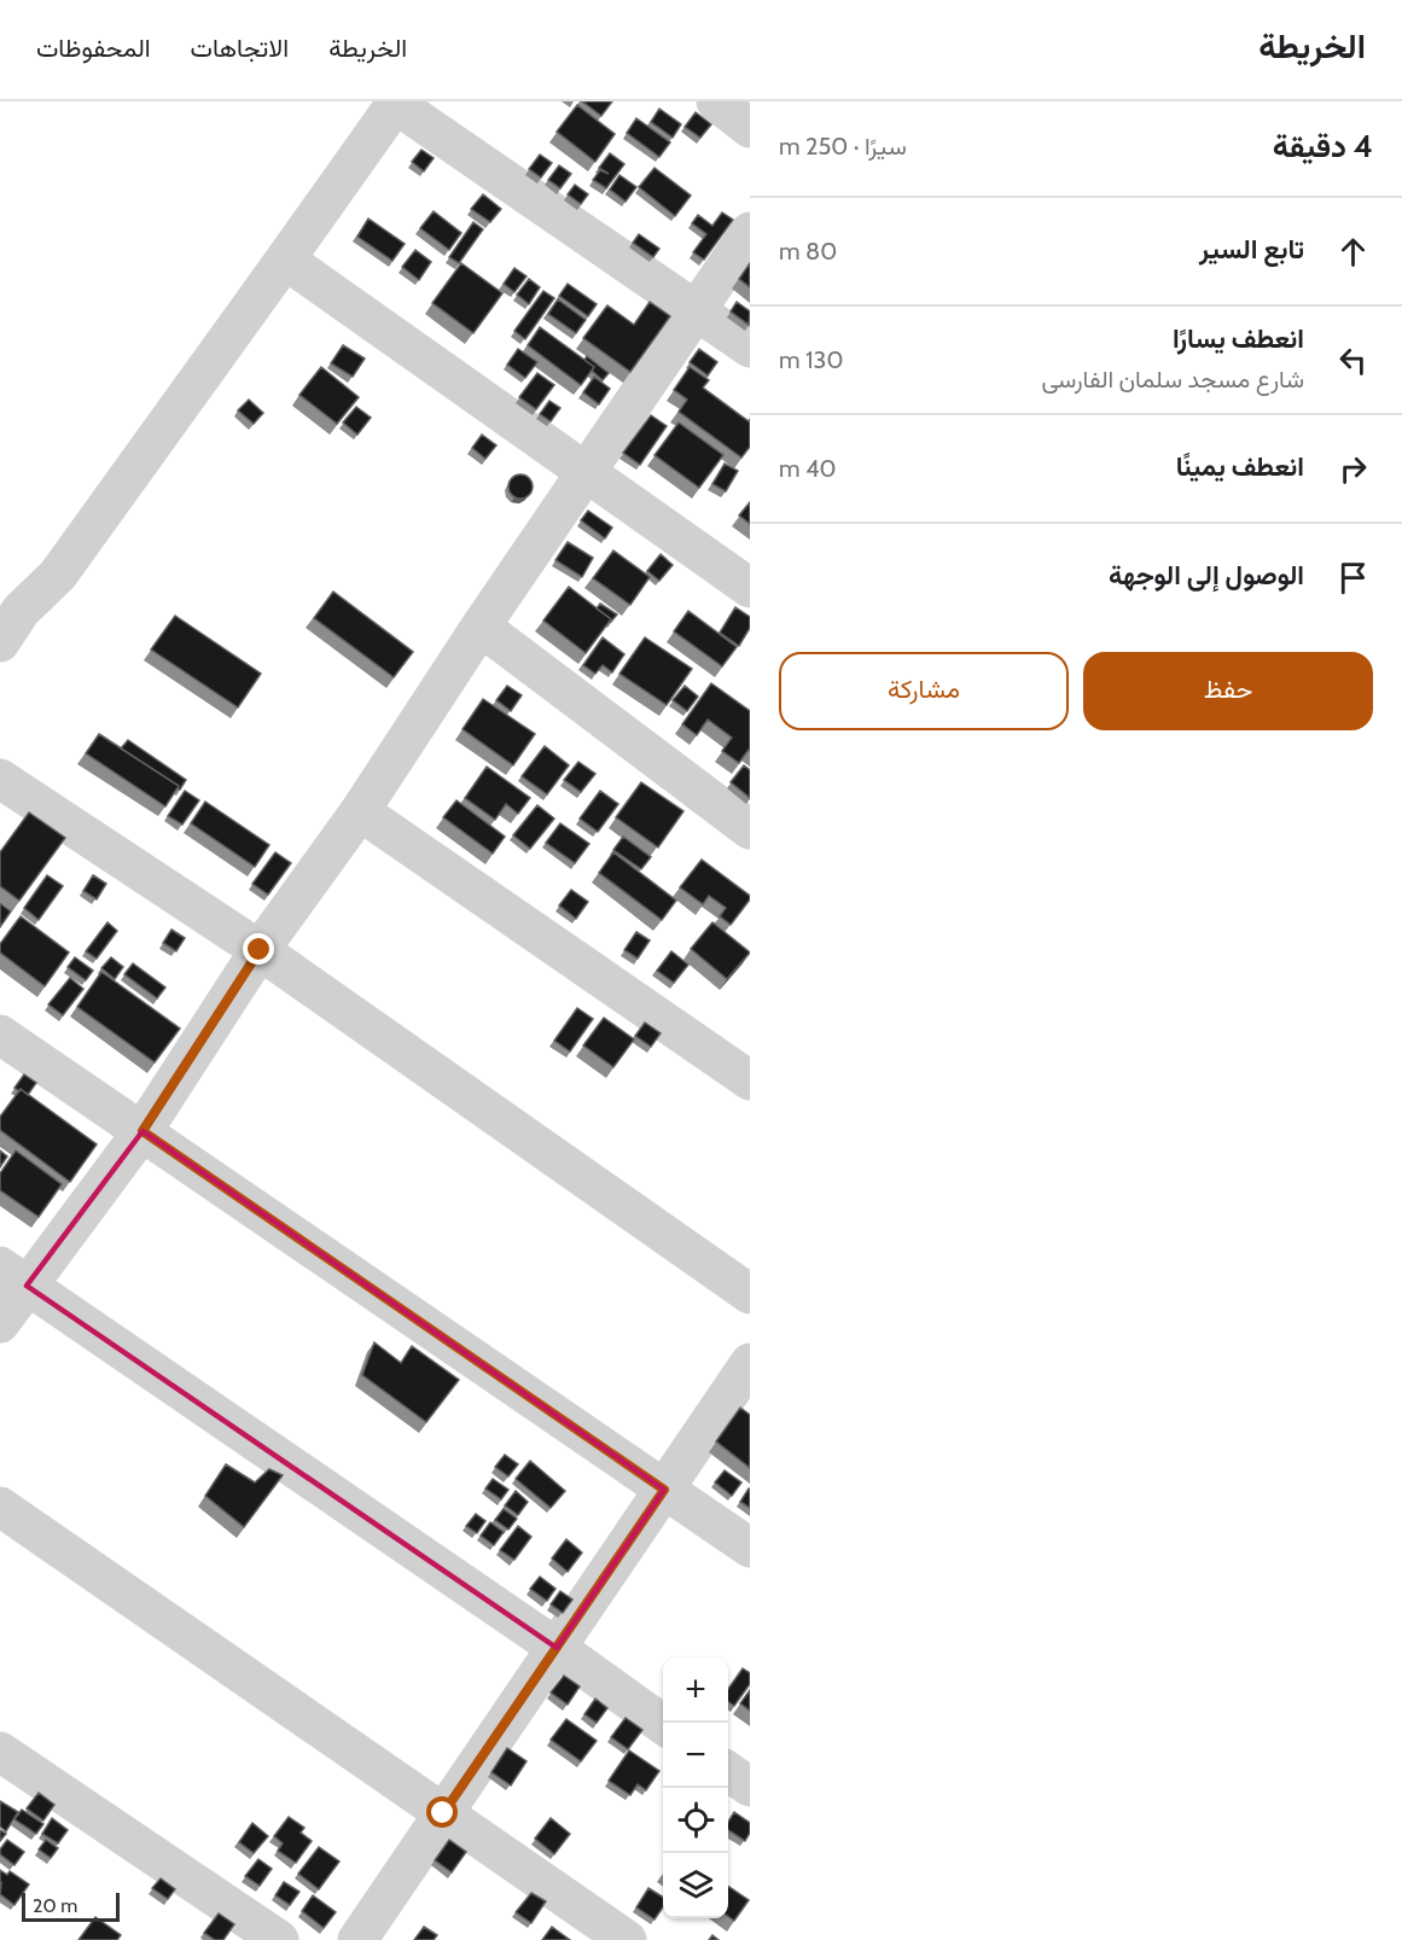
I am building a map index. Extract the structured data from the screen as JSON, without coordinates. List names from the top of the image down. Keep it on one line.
{"scale_bar":"20 m","page":{"header":"الخريطة","nav":["الخريطة","الاتجاهات","المحفوظات"],"heading":["4 دقيقة","سيرًا · 250 m"],"list":[["تابع السير","80 m"],["انعطف يسارًا","شارع مسجد سلمان الفارسى","130 m"],["انعطف يمينًا","40 m"],"الوصول إلى الوجهة"],"buttons":["حفظ","مشاركة"],"map_buttons":["+","−"],"scale":"20 m"}}
